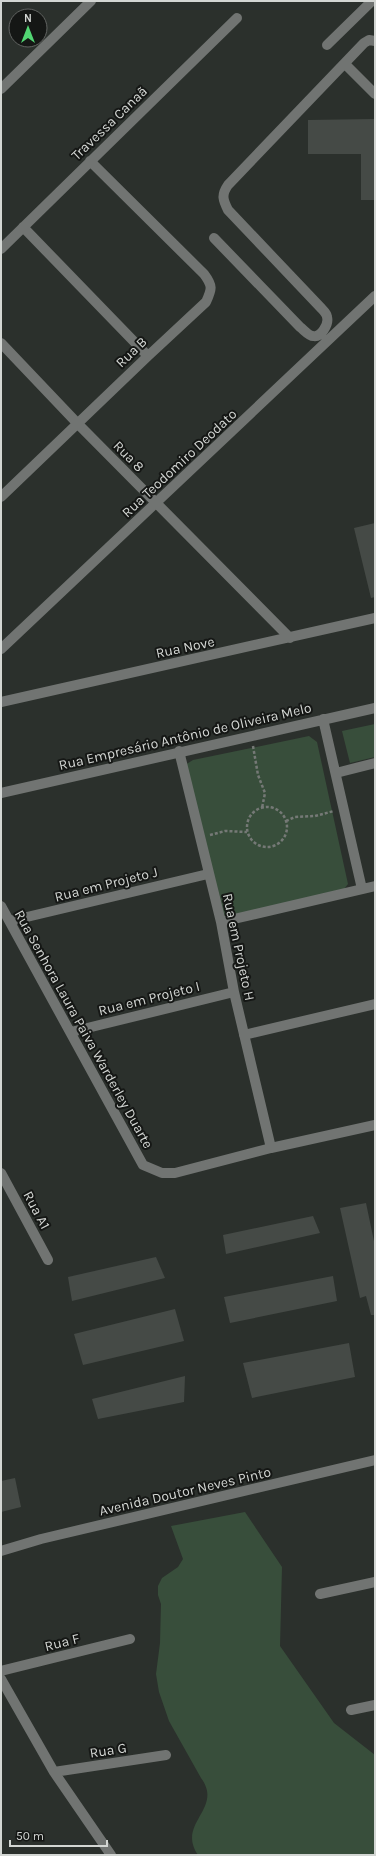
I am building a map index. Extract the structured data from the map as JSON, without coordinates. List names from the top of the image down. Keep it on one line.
{"streets":{"street":["Travessa Canaã","Rua B","Rua 8","Rua Teodomiro Deodato","Rua Nove","Rua Empresário Antônio de Oliveira Melo","Rua em Projeto J","Rua em Projeto H","Rua em Projeto I","Rua Senhora Laura Paiva Warderley Duarte","Rua A1","Avenida Doutor Neves Pinto","Rua F","Rua G"]},"crossings":[["Travessa Canaã","Rua B"],["Rua B","Rua 8"],["Rua 8","Rua Teodomiro Deodato"],["Rua 8","Rua Nove"],["Rua Empresário Antônio de Oliveira Melo","Rua em Projeto H"],["Rua em Projeto J","Rua em Projeto H"],["Rua em Projeto J","Rua Senhora Laura Paiva Warderley Duarte"],["Rua em Projeto H","Rua em Projeto I"],["Rua em Projeto H","Rua Senhora Laura Paiva Warderley Duarte"],["Rua em Projeto I","Rua Senhora Laura Paiva Warderley Duarte"]],"scale_bar":"50 m","north":"top"}
